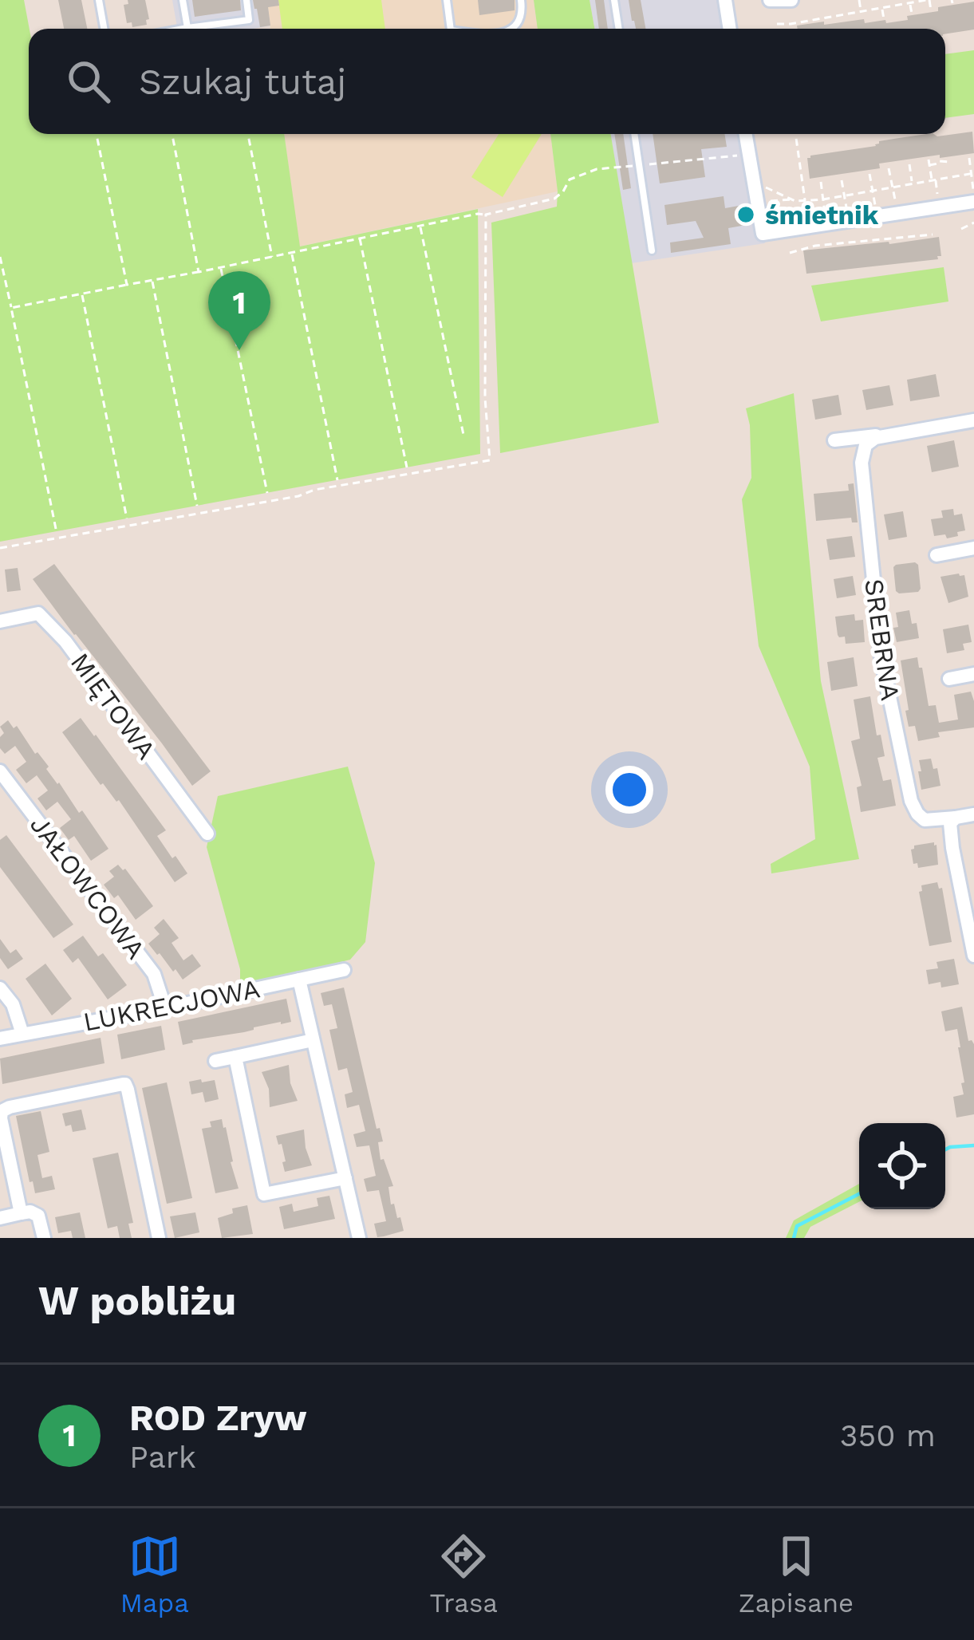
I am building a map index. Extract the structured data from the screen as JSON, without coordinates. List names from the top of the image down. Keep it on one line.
{"streets":{"street":["SREBRNA","MIĘTOWA","JAŁOWCOWA","LUKRECJOWA"]},"crossings":[["JAŁOWCOWA","LUKRECJOWA"]],"places":["śmietnik"],"page":{"search":"Szukaj tutaj","pins":"1","heading":"W pobliżu","list":[{"mark":"1","name":"ROD Zryw","note":"Park","value":"350 m"}],"nav":["Mapa","Trasa","Zapisane"]}}
